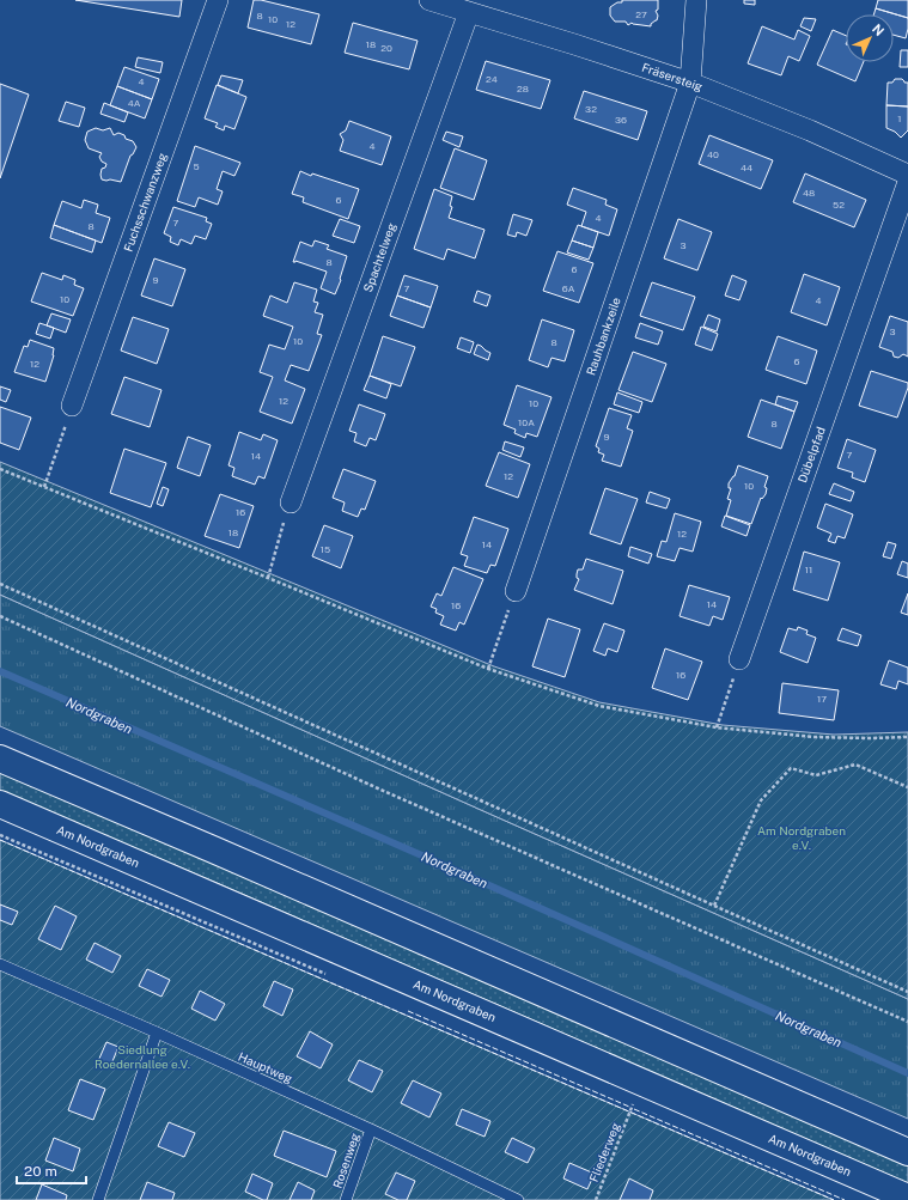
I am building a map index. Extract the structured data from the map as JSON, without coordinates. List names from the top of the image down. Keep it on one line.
{"streets":{"main road":["Am Nordgraben"],"street":["Fräsersteig","Fuchsschwanzweg","Spachtelweg","Rauhbankzeile","Dübelpfad"],"lane":["Hauptweg","Rosenweg"],"path":["Fliederweg"]},"crossings":[["Fräsersteig","Spachtelweg"],["Fräsersteig","Rauhbankzeile"],["Hauptweg","Rosenweg"]],"water":["Nordgraben"],"parks":["Am Nordgraben e.V.","Siedlung Roedernallee e.V."],"house_numbers":["27","8","10","12","18","20","24","4","28","4A","32","1","36","4","40","5","44","48","6","52","4","7","8","3","8","6","9","7","6A","10","4","3","10","8","6","12","12","10","10A","8","9","7","14","12","10","16","18","12","14","15","11","14","16","16","17"],"scale_bar":"20 m","north":"top right"}
